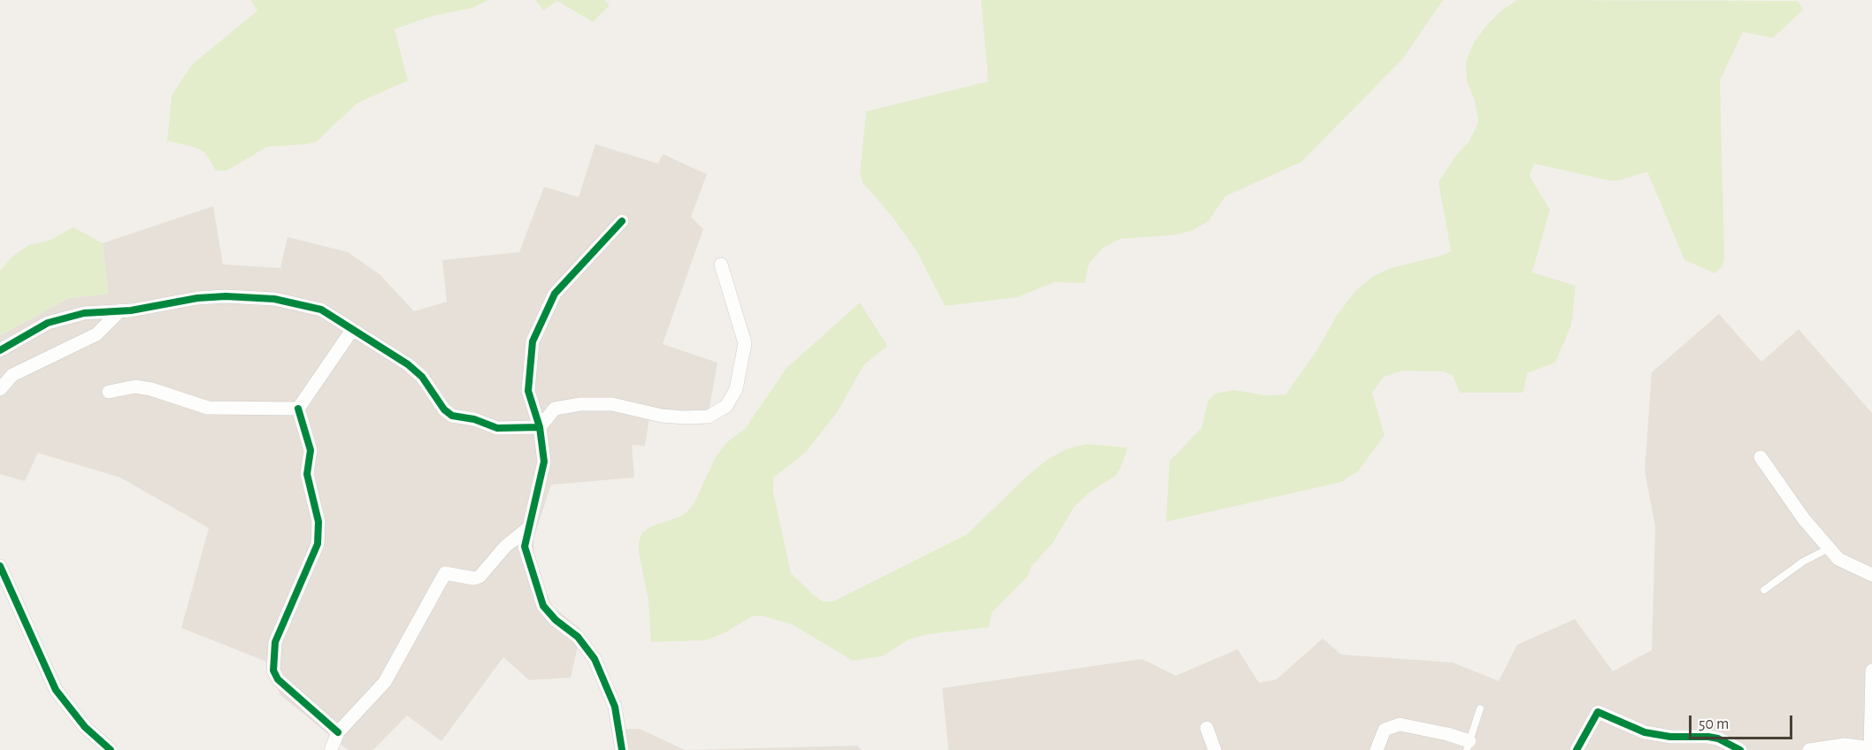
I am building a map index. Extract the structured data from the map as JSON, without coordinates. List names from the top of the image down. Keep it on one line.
{"scale_bar":"50 m"}
